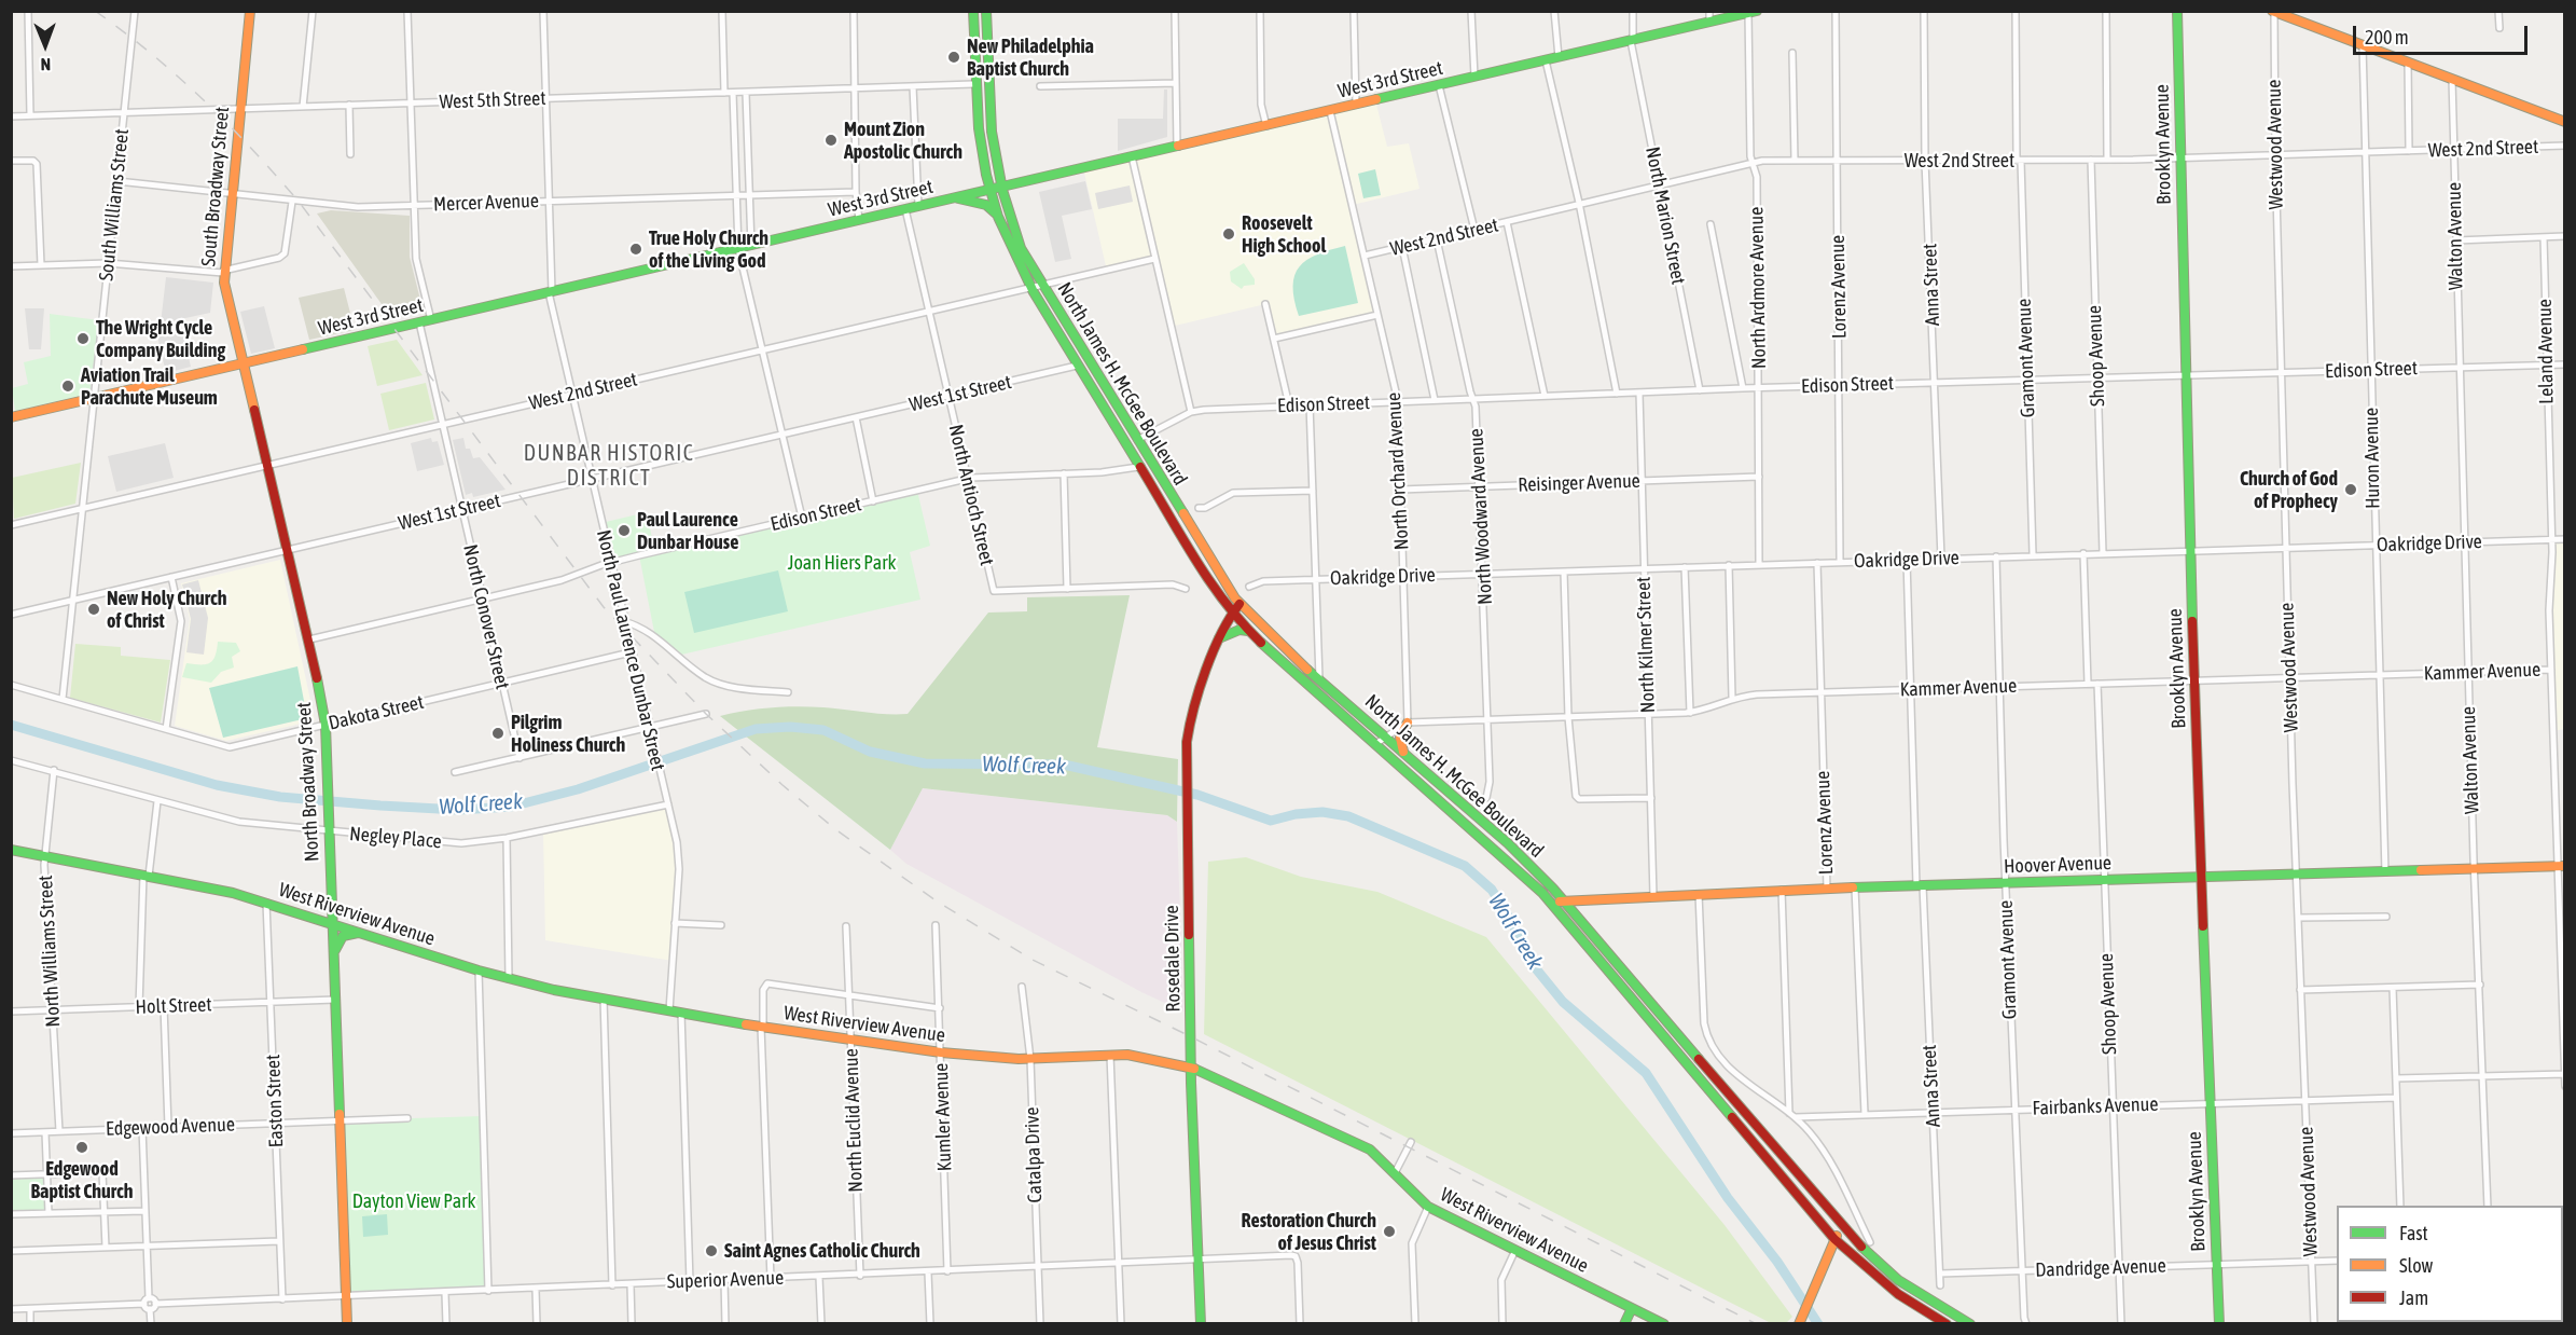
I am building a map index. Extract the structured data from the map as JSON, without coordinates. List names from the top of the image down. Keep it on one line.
{"streets":{"street":["West 3rd Street","West 5th Street","Brooklyn Avenue","Westwood Avenue","West 2nd Street","South Broadway Street","Mercer Avenue","South Williams Street","North Marion Street","Walton Avenue","Anna Street","Lorenz Avenue","North Ardmore Avenue","Leland Avenue","Shoop Avenue","Gramont Avenue","Edison Street","North James H. McGee Boulevard","West 1st Street","Huron Avenue","North Orchard Avenue","Reisinger Avenue","North Antioch Street","North Woodward Avenue","Oakridge Drive","North Conover Street","North Kilmer Street","North Paul Laurence Dunbar Street","Kammer Avenue","Dakota Street","North Broadway Street","Negley Place","Hoover Avenue","West Riverview Avenue","North Williams Street","Rosedale Drive","Holt Street","Easton Street","Fairbanks Avenue","Kumler Avenue","North Euclid Avenue","Edgewood Avenue","Catalpa Drive","Dandridge Avenue","Superior Avenue"]},"crossings":[["West 3rd Street","South Broadway Street"],["West 3rd Street","South Williams Street"],["West 3rd Street","North Marion Street"],["West 3rd Street","North Ardmore Avenue"],["West 3rd Street","North James H. McGee Boulevard"],["West 3rd Street","North Orchard Avenue"],["West 3rd Street","North Antioch Street"],["West 3rd Street","North Conover Street"],["West 3rd Street","North Paul Laurence Dunbar Street"],["West 3rd Street","North Broadway Street"],["West 5th Street","South Broadway Street"],["West 5th Street","South Williams Street"],["West 5th Street","North James H. McGee Boulevard"],["West 5th Street","North Paul Laurence Dunbar Street"],["Brooklyn Avenue","West 2nd Street"],["Brooklyn Avenue","Edison Street"],["Brooklyn Avenue","Oakridge Drive"],["Brooklyn Avenue","Kammer Avenue"],["Brooklyn Avenue","Hoover Avenue"],["Brooklyn Avenue","Fairbanks Avenue"],["Brooklyn Avenue","Dandridge Avenue"],["Westwood Avenue","West 2nd Street"],["Westwood Avenue","Edison Street"],["Westwood Avenue","Oakridge Drive"],["Westwood Avenue","Kammer Avenue"],["Westwood Avenue","Hoover Avenue"],["Westwood Avenue","Fairbanks Avenue"],["Westwood Avenue","Dandridge Avenue"],["West 2nd Street","North Marion Street"],["West 2nd Street","Walton Avenue"],["West 2nd Street","Anna Street"],["West 2nd Street","Lorenz Avenue"],["West 2nd Street","North Ardmore Avenue"],["West 2nd Street","Shoop Avenue"],["West 2nd Street","Gramont Avenue"],["West 2nd Street","North James H. McGee Boulevard"],["West 2nd Street","Huron Avenue"],["West 2nd Street","North Orchard Avenue"],["West 2nd Street","North Antioch Street"],["West 2nd Street","North Woodward Avenue"],["West 2nd Street","North Conover Street"],["West 2nd Street","North Paul Laurence Dunbar Street"],["West 2nd Street","North Broadway Street"],["South Broadway Street","Mercer Avenue"],["South Broadway Street","North Broadway Street"],["Mercer Avenue","South Williams Street"],["Mercer Avenue","North Paul Laurence Dunbar Street"],["North Marion Street","Edison Street"],["Walton Avenue","Edison Street"],["Walton Avenue","Oakridge Drive"],["Walton Avenue","Kammer Avenue"],["Walton Avenue","Hoover Avenue"],["Anna Street","Edison Street"],["Anna Street","Oakridge Drive"],["Anna Street","Kammer Avenue"],["Anna Street","Hoover Avenue"],["Anna Street","Fairbanks Avenue"],["Anna Street","Dandridge Avenue"],["Lorenz Avenue","Edison Street"],["Lorenz Avenue","Oakridge Drive"],["Lorenz Avenue","Kammer Avenue"],["Lorenz Avenue","Hoover Avenue"],["North Ardmore Avenue","Edison Street"],["North Ardmore Avenue","Reisinger Avenue"],["North Ardmore Avenue","Oakridge Drive"],["Leland Avenue","Edison Street"],["Leland Avenue","Oakridge Drive"],["Leland Avenue","Kammer Avenue"],["Leland Avenue","Hoover Avenue"],["Shoop Avenue","Edison Street"],["Shoop Avenue","Oakridge Drive"],["Shoop Avenue","Kammer Avenue"],["Shoop Avenue","Hoover Avenue"],["Shoop Avenue","Fairbanks Avenue"],["Shoop Avenue","Dandridge Avenue"],["Gramont Avenue","Edison Street"],["Gramont Avenue","Oakridge Drive"],["Gramont Avenue","Kammer Avenue"],["Gramont Avenue","Hoover Avenue"],["Gramont Avenue","Fairbanks Avenue"],["Gramont Avenue","Dandridge Avenue"],["Edison Street","North James H. McGee Boulevard"],["Edison Street","Huron Avenue"],["Edison Street","North Orchard Avenue"],["Edison Street","North Antioch Street"],["Edison Street","North Woodward Avenue"],["Edison Street","North Conover Street"],["Edison Street","North Kilmer Street"],["Edison Street","North Paul Laurence Dunbar Street"],["Edison Street","North Broadway Street"],["North James H. McGee Boulevard","West 1st Street"],["North James H. McGee Boulevard","Hoover Avenue"],["North James H. McGee Boulevard","Rosedale Drive"],["West 1st Street","North Antioch Street"],["West 1st Street","North Conover Street"],["West 1st Street","North Paul Laurence Dunbar Street"],["West 1st Street","North Broadway Street"],["Huron Avenue","Oakridge Drive"],["Huron Avenue","Kammer Avenue"],["Huron Avenue","Hoover Avenue"],["North Orchard Avenue","Reisinger Avenue"],["North Orchard Avenue","Oakridge Drive"],["North Orchard Avenue","Kammer Avenue"],["Reisinger Avenue","North Woodward Avenue"],["Reisinger Avenue","North Kilmer Street"],["North Woodward Avenue","Oakridge Drive"],["North Woodward Avenue","Kammer Avenue"],["Oakridge Drive","North Kilmer Street"],["North Conover Street","Dakota Street"],["North Kilmer Street","Kammer Avenue"],["North Kilmer Street","Hoover Avenue"],["North Paul Laurence Dunbar Street","Dakota Street"],["North Paul Laurence Dunbar Street","Negley Place"],["North Paul Laurence Dunbar Street","West Riverview Avenue"],["Dakota Street","North Broadway Street"],["North Broadway Street","Negley Place"],["North Broadway Street","West Riverview Avenue"],["North Broadway Street","Holt Street"],["North Broadway Street","Edgewood Avenue"],["North Broadway Street","Superior Avenue"],["Negley Place","North Williams Street"],["West Riverview Avenue","North Williams Street"],["West Riverview Avenue","Rosedale Drive"],["West Riverview Avenue","Easton Street"],["West Riverview Avenue","Kumler Avenue"],["West Riverview Avenue","North Euclid Avenue"],["West Riverview Avenue","Catalpa Drive"],["North Williams Street","Holt Street"],["North Williams Street","Edgewood Avenue"],["Rosedale Drive","Superior Avenue"],["Holt Street","Easton Street"],["Easton Street","Edgewood Avenue"],["Easton Street","Superior Avenue"],["Kumler Avenue","Superior Avenue"],["North Euclid Avenue","Superior Avenue"],["Catalpa Drive","Superior Avenue"]],"districts":["DUNBAR HISTORIC DISTRICT"],"water":["Wolf Creek"],"parks":["Joan Hiers Park","Dayton View Park"],"places":["New Philadelphia Baptist Church","Mount Zion Apostolic Church","Roosevelt High School","True Holy Church of the Living God","The Wright Cycle Company Building","Aviation Trail Parachute Museum","Church of God of Prophecy","Paul Laurence Dunbar House","New Holy Church of Christ","Pilgrim Holiness Church","Edgewood Baptist Church","Restoration Church of Jesus Christ","Saint Agnes Catholic Church"],"legend":["Fast","Slow","Jam"],"scale_bar":"200 m","north":"bottom"}
